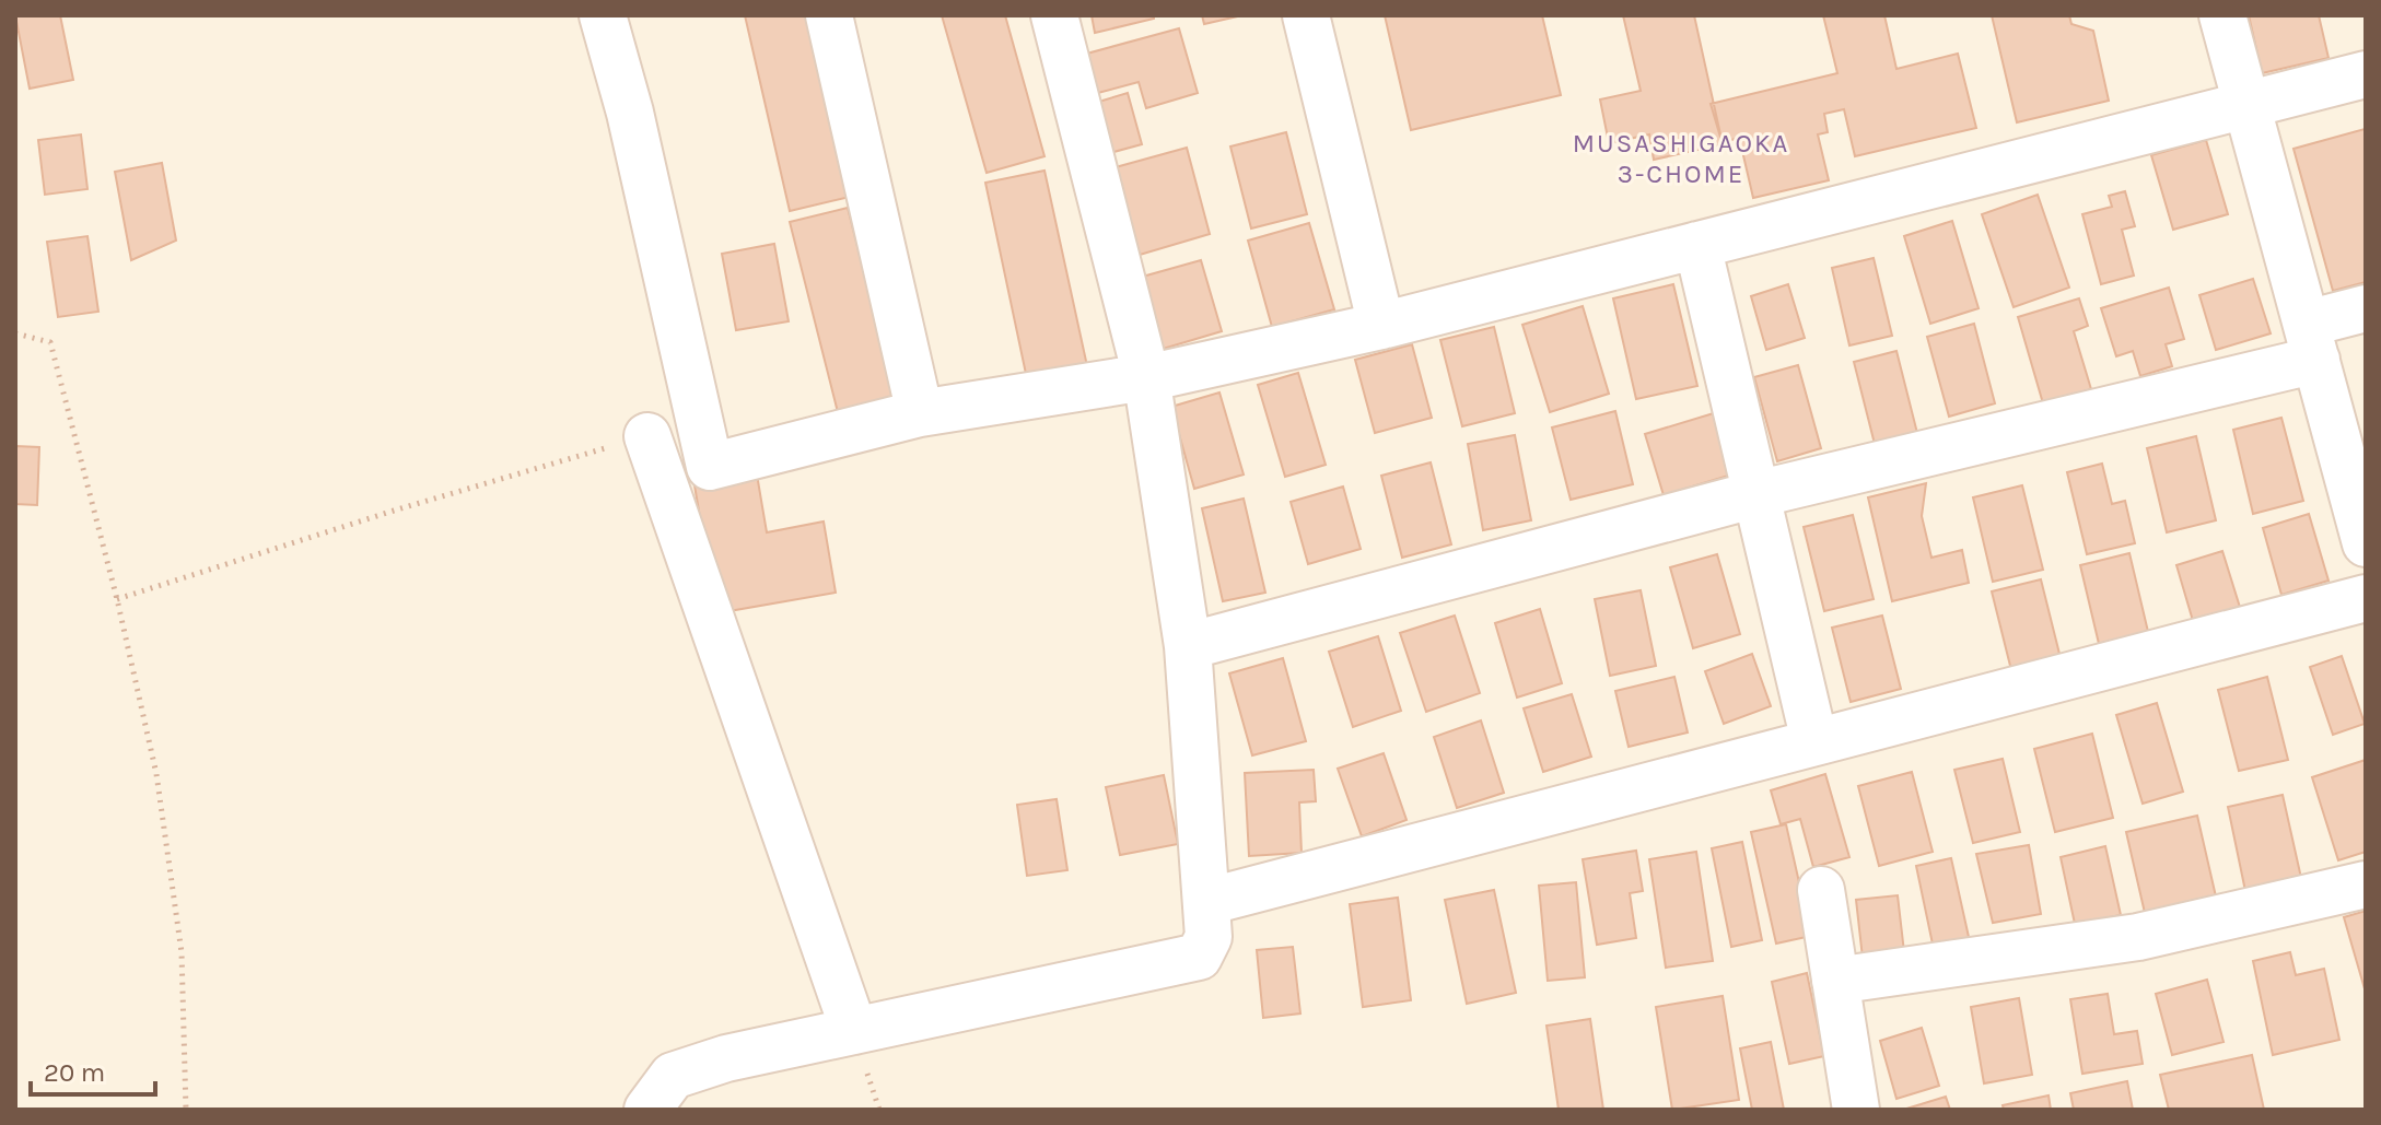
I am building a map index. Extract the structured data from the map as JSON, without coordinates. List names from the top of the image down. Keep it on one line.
{"districts":["MUSASHIGAOKA 3-CHOME"],"scale_bar":"20 m"}
